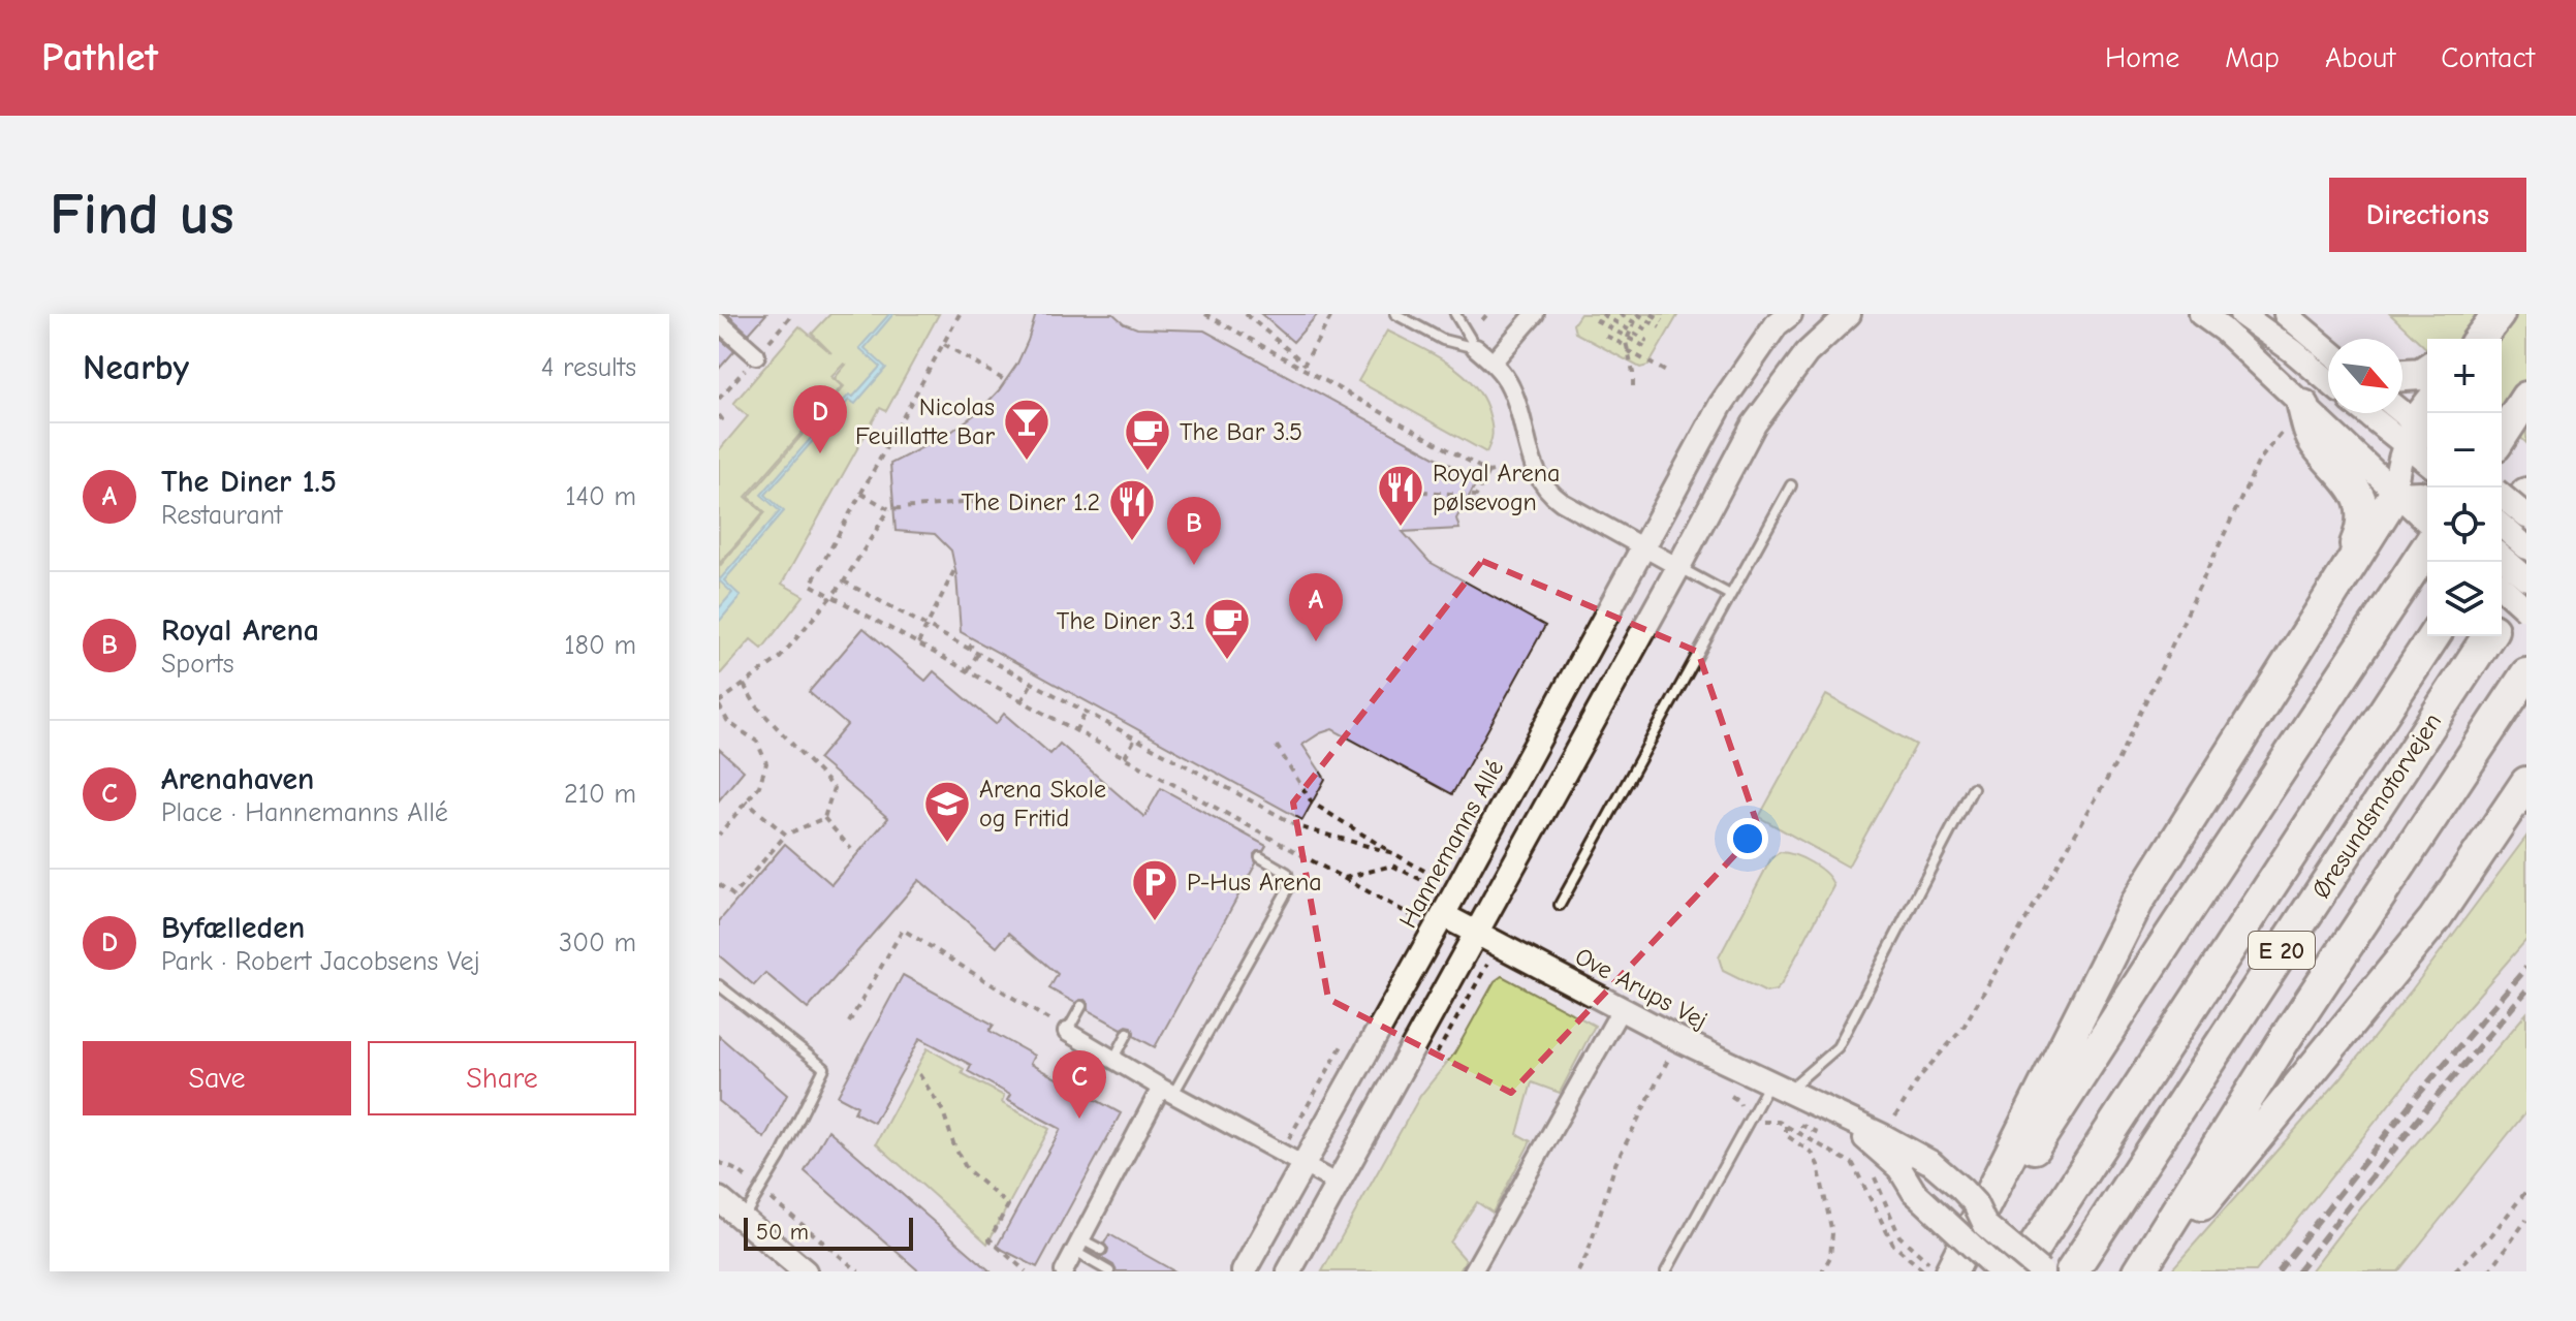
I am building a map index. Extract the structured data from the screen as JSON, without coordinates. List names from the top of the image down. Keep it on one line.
{"streets":{"highway":["Øresundsmotorvejen","E 20"],"street":["Hannemanns Allé","Ove Arups Vej"]},"crossings":[["Øresundsmotorvejen","Ove Arups Vej"],["Hannemanns Allé","Ove Arups Vej"]],"places":{"bar":["Nicolas Feuillatte Bar"],"cafe":["The Bar 3.5","The Diner 3.1"],"restaurant":["Royal Arena pølsevogn","The Diner 1.2"],"school or university":["Arena Skole og Fritid"],"parking":["P-Hus Arena"]},"scale_bar":"50 m","north":"bottom right","page":{"header":"Pathlet","nav":["Home","Map","About","Contact"],"buttons":["Directions",["Save","Share"]],"title":"Find us","heading":["Nearby","4 results"],"map_buttons":["+","−"],"pins":["D","B","A","C"],"list":[{"mark":"A","name":"The Diner 1.5","note":"Restaurant","value":"140 m"},{"mark":"B","name":"Royal Arena","note":"Sports","value":"180 m"},{"mark":"C","name":"Arenahaven","note":"Place · Hannemanns Allé","value":"210 m"},{"mark":"D","name":"Byfælleden","note":"Park · Robert Jacobsens Vej","value":"300 m"}],"scale":"50 m"}}
